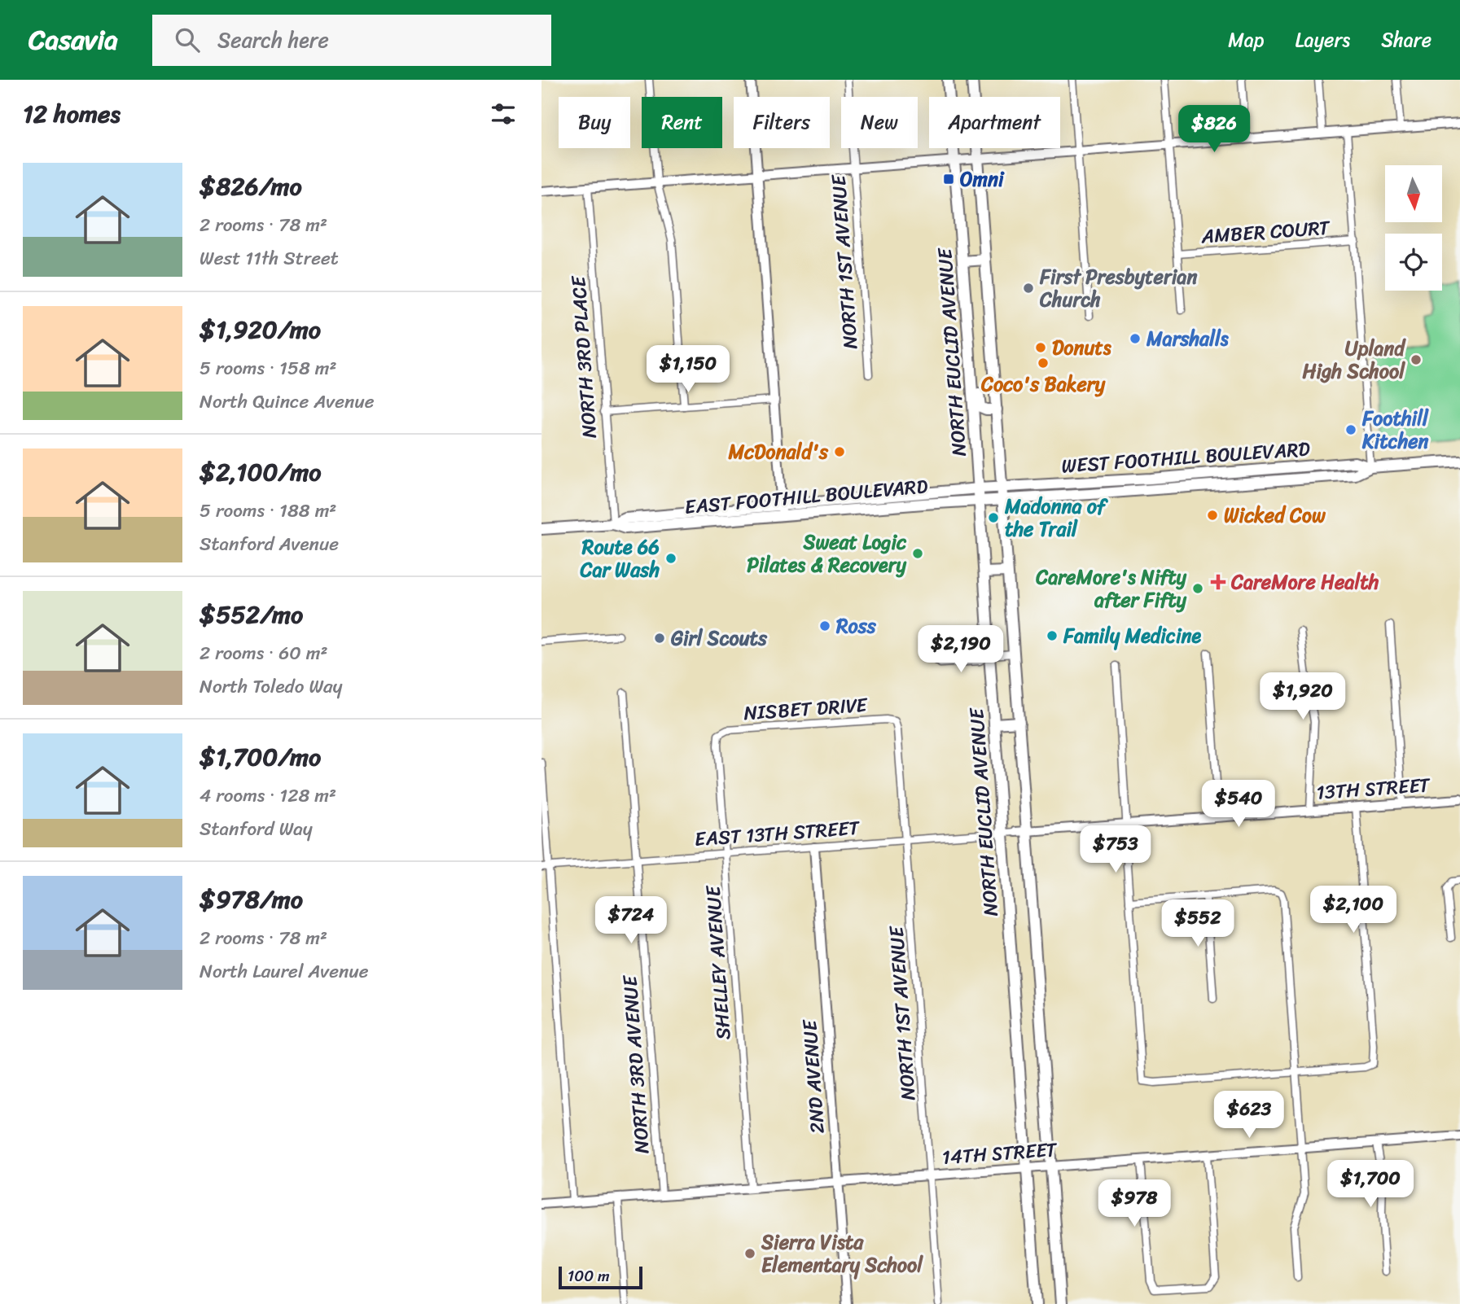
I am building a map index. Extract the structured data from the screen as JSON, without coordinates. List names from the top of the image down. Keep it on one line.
{"streets":{"main road":["NORTH EUCLID AVENUE","WEST FOOTHILL BOULEVARD","EAST FOOTHILL BOULEVARD"],"street":["AMBER COURT","NORTH 1ST AVENUE","NORTH 3RD PLACE","NISBET DRIVE","13TH STREET","EAST 13TH STREET","SHELLEY AVENUE","NORTH 3RD AVENUE","2ND AVENUE","14TH STREET"]},"crossings":[["NORTH 1ST AVENUE","NISBET DRIVE"],["NORTH 1ST AVENUE","EAST 13TH STREET"],["NORTH 1ST AVENUE","14TH STREET"],["NORTH EUCLID AVENUE","WEST FOOTHILL BOULEVARD"],["NORTH EUCLID AVENUE","EAST FOOTHILL BOULEVARD"],["NORTH EUCLID AVENUE","13TH STREET"],["NORTH EUCLID AVENUE","EAST 13TH STREET"],["NORTH EUCLID AVENUE","14TH STREET"],["NORTH 3RD PLACE","EAST FOOTHILL BOULEVARD"],["WEST FOOTHILL BOULEVARD","EAST FOOTHILL BOULEVARD"],["NISBET DRIVE","SHELLEY AVENUE"],["13TH STREET","EAST 13TH STREET"],["EAST 13TH STREET","SHELLEY AVENUE"],["EAST 13TH STREET","NORTH 3RD AVENUE"],["EAST 13TH STREET","2ND AVENUE"],["SHELLEY AVENUE","14TH STREET"],["NORTH 3RD AVENUE","14TH STREET"],["2ND AVENUE","14TH STREET"]],"places":{"transit":["Omni"],"other":["First Presbyterian Church","Marshalls","Donuts","Upland High School","Coco's Bakery","Foothill Kitchen","McDonald's","Wicked Cow","Madonna of the Trail","Sweat Logic Pilates & Recovery","Route 66 Car Wash","CareMore's Nifty after Fifty","Ross","Family Medicine","Girl Scouts","Sierra Vista Elementary School"],"health":["CareMore Health"]},"scale_bar":"100 m","north":"bottom","page":{"header":"Casavia","search":"Search here","nav":["Map","Layers","Share"],"heading":"12 homes","chip":["Buy","Rent","Filters","New","Apartment"],"price":["$826","$1,150","$2,190","$1,920","$540","$753","$2,100","$724","$552","$623","$1,700","$978"],"list":[{"name":"$826/mo","note":"2 rooms · 78 m² · West 11th Street"},{"name":"$1,920/mo","note":"5 rooms · 158 m² · North Quince Avenue"},{"name":"$2,100/mo","note":"5 rooms · 188 m² · Stanford Avenue"},{"name":"$552/mo","note":"2 rooms · 60 m² · North Toledo Way"},{"name":"$1,700/mo","note":"4 rooms · 128 m² · Stanford Way"},{"name":"$978/mo","note":"2 rooms · 78 m² · North Laurel Avenue"}],"scale":"100 m"}}
